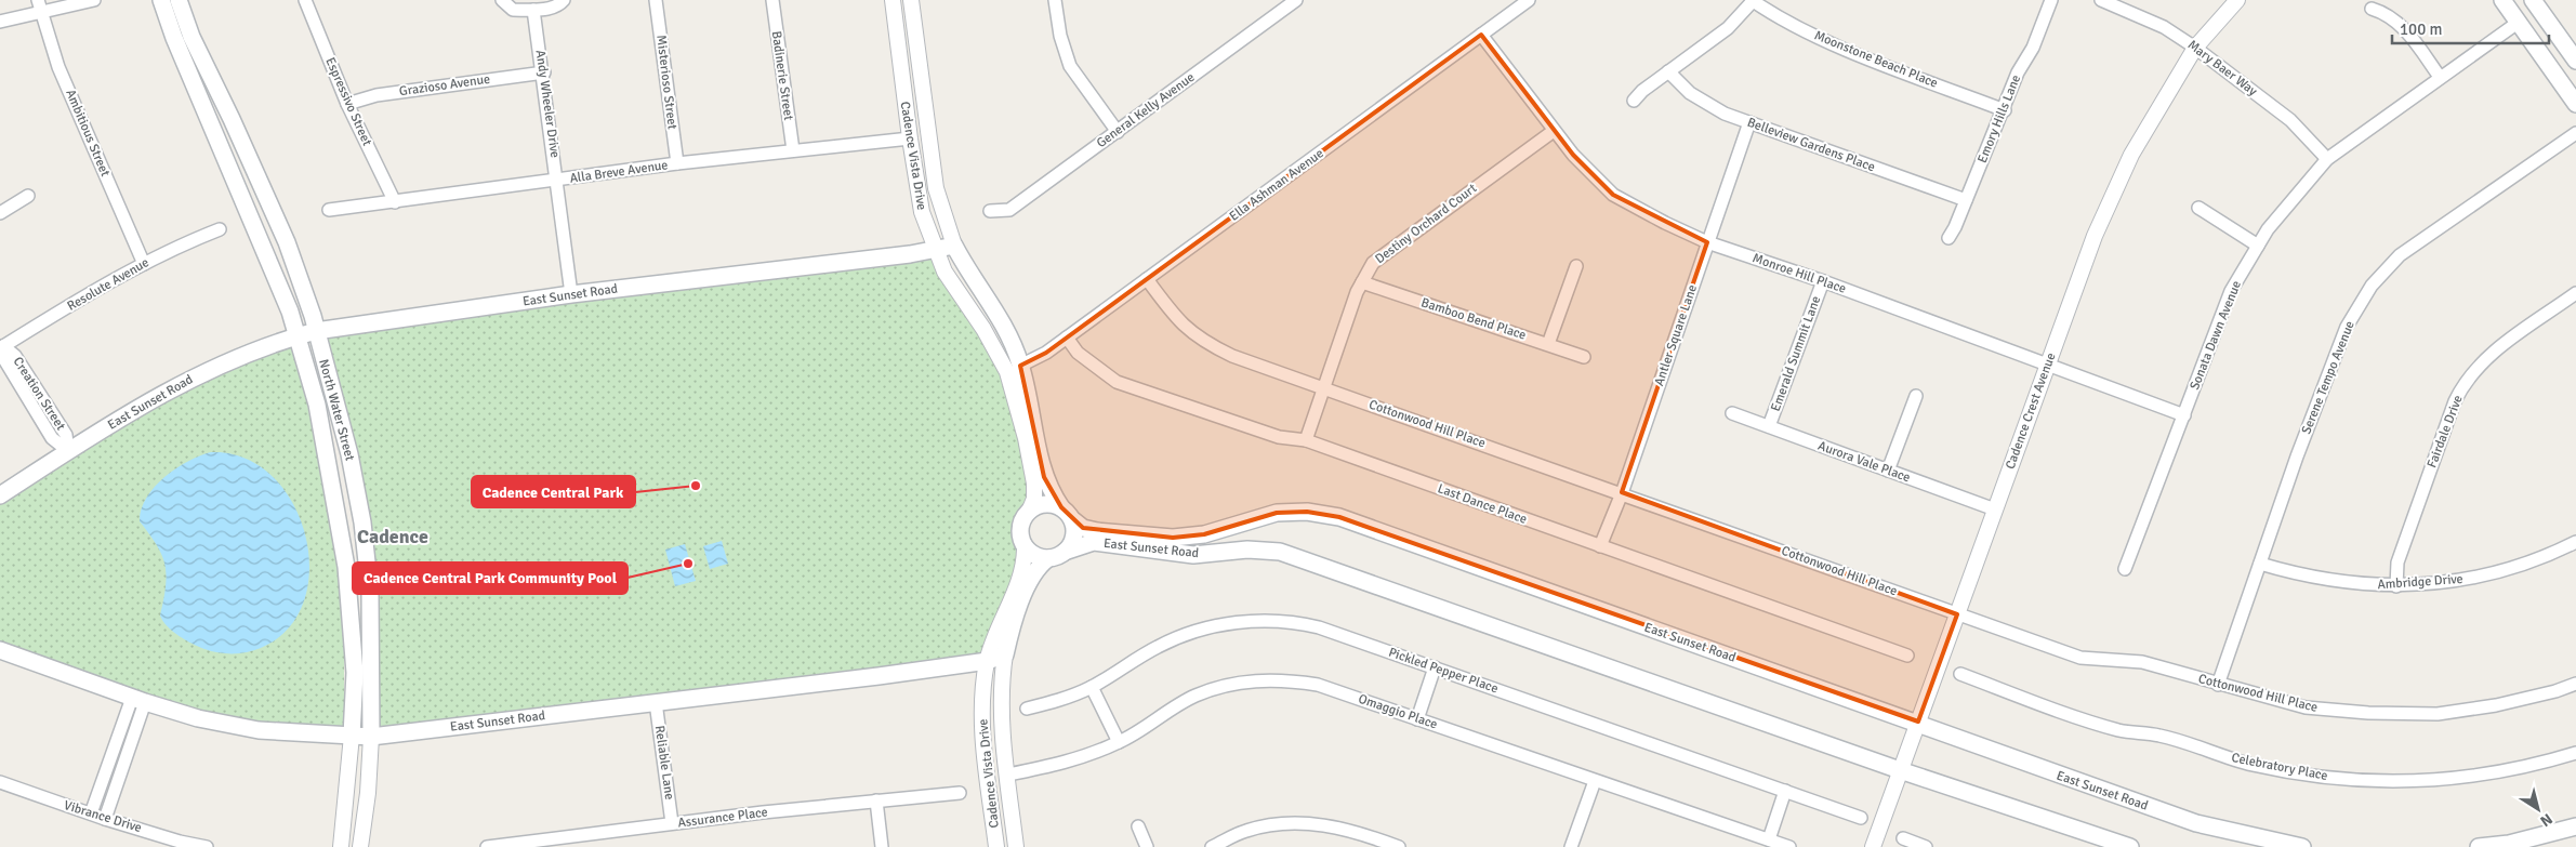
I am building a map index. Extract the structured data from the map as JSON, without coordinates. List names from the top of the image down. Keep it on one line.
{"streets":{"main road":["Cadence Vista Drive","East Sunset Road","North Water Street"],"street":["Moonstone Beach Place","Mary Baer Way","Badinerie Street","Misterioso Street","Grazioso Avenue","Espressivo Street","Andy Wheeler Drive","General Kelly Avenue","Emory Hills Lane","Ambitious Street","Belleview Gardens Place","Alla Breve Avenue","Ella Ashman Avenue","Destiny Orchard Court","Monroe Hill Place","Resolute Avenue","Bamboo Bend Place","Antler Square Lane","Sonata Dawn Avenue","Emerald Summit Lane","Serene Tempo Avenue","Creation Street","Cadence Crest Avenue","Cottonwood Hill Place","Fairdale Drive","Aurora Vale Place","Last Dance Place","Ambridge Drive","Pickled Pepper Place","Omaggio Place","Reliable Lane","Celebratory Place","Vibrance Drive","Assurance Place"]},"crossings":[["Moonstone Beach Place","Emory Hills Lane"],["Mary Baer Way","Sonata Dawn Avenue"],["Mary Baer Way","Cadence Crest Avenue"],["Badinerie Street","Alla Breve Avenue"],["Misterioso Street","Alla Breve Avenue"],["Grazioso Avenue","Espressivo Street"],["Grazioso Avenue","Andy Wheeler Drive"],["Espressivo Street","Alla Breve Avenue"],["Andy Wheeler Drive","Alla Breve Avenue"],["Andy Wheeler Drive","East Sunset Road"],["Emory Hills Lane","Belleview Gardens Place"],["Ambitious Street","Resolute Avenue"],["Belleview Gardens Place","Antler Square Lane"],["Cadence Vista Drive","Alla Breve Avenue"],["Cadence Vista Drive","Ella Ashman Avenue"],["Cadence Vista Drive","East Sunset Road"],["Cadence Vista Drive","Omaggio Place"],["Ella Ashman Avenue","Monroe Hill Place"],["Ella Ashman Avenue","Cottonwood Hill Place"],["Ella Ashman Avenue","Last Dance Place"],["Destiny Orchard Court","Monroe Hill Place"],["Destiny Orchard Court","Bamboo Bend Place"],["Destiny Orchard Court","Cottonwood Hill Place"],["Destiny Orchard Court","Last Dance Place"],["Monroe Hill Place","Antler Square Lane"],["Monroe Hill Place","Sonata Dawn Avenue"],["Monroe Hill Place","Emerald Summit Lane"],["Monroe Hill Place","Cadence Crest Avenue"],["Resolute Avenue","Creation Street"],["East Sunset Road","Creation Street"],["East Sunset Road","North Water Street"],["East Sunset Road","Cadence Crest Avenue"],["East Sunset Road","Reliable Lane"],["Antler Square Lane","Cottonwood Hill Place"],["Antler Square Lane","Last Dance Place"],["Emerald Summit Lane","Aurora Vale Place"],["Serene Tempo Avenue","Cottonwood Hill Place"],["Serene Tempo Avenue","Ambridge Drive"],["Cadence Crest Avenue","Cottonwood Hill Place"],["Cadence Crest Avenue","Aurora Vale Place"],["Fairdale Drive","Ambridge Drive"],["Reliable Lane","Assurance Place"]],"districts":["Cadence"],"places":["Cadence Central Park","Cadence Central Park Community Pool"],"scale_bar":"100 m","north":"bottom right"}
